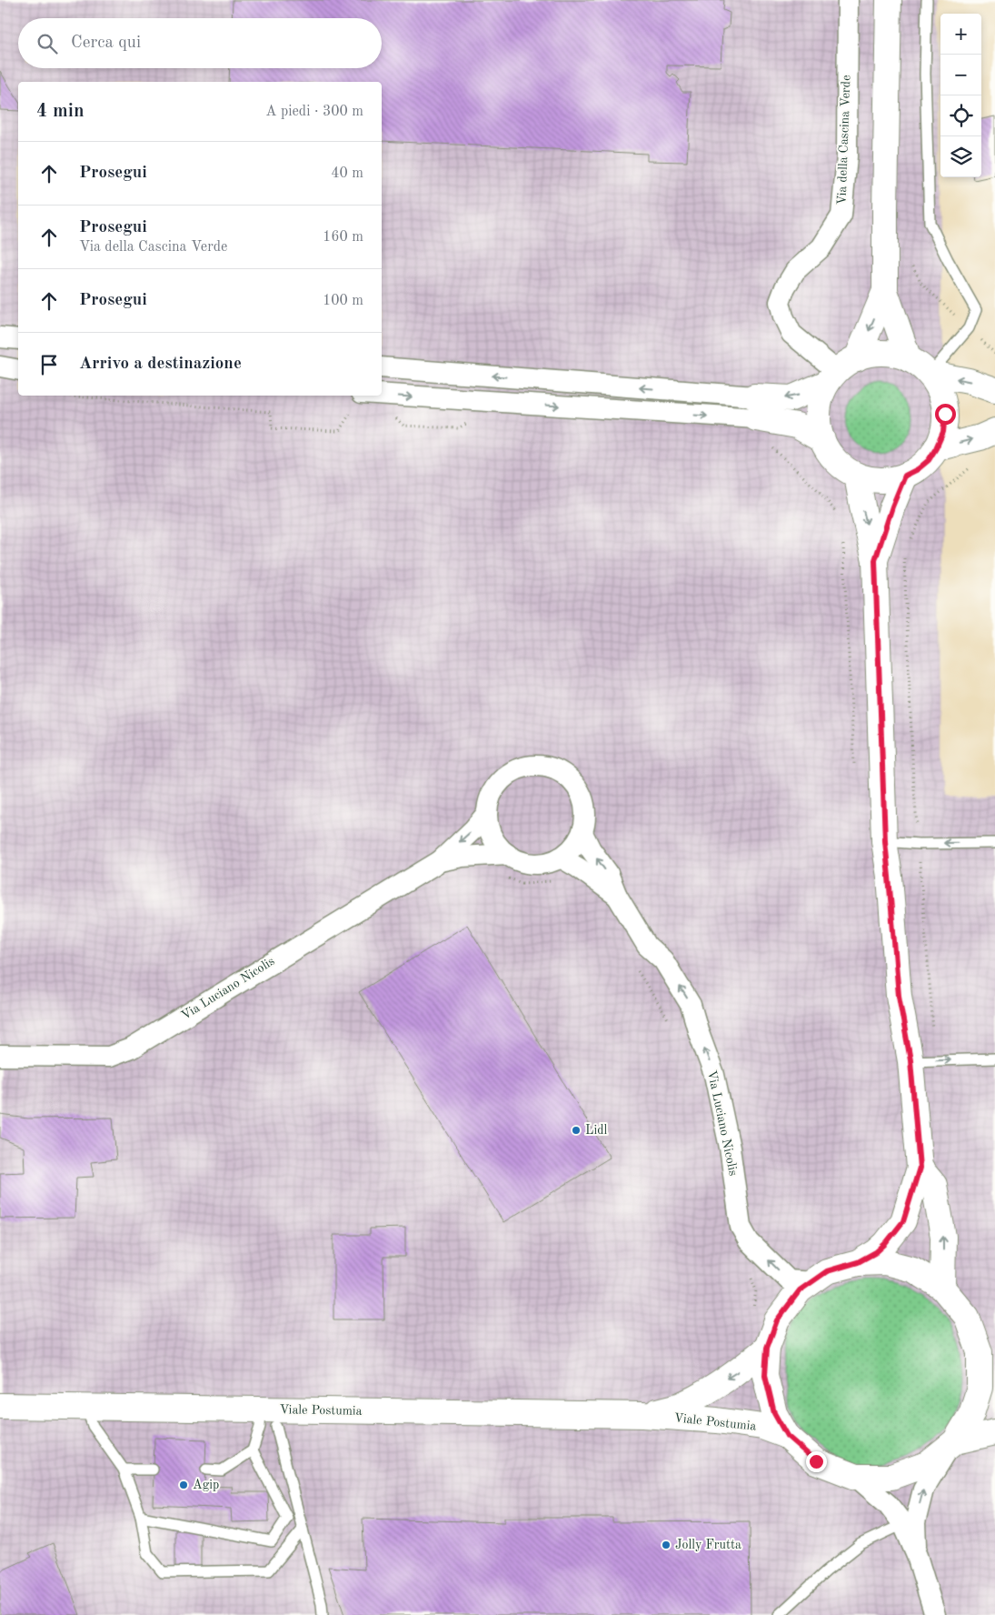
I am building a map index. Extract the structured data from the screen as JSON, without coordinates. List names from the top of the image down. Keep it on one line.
{"streets":{"main road":["Viale Postumia"],"street":["Via della Cascina Verde","Via Luciano Nicolis"]},"places":["Lidl","Agip","Jolly Frutta"],"page":{"map_buttons":["+","−"],"search":"Cerca qui","heading":["4 min","A piedi · 300 m"],"list":[["Prosegui","40 m"],["Prosegui","Via della Cascina Verde","160 m"],["Prosegui","100 m"],"Arrivo a destinazione"]}}
